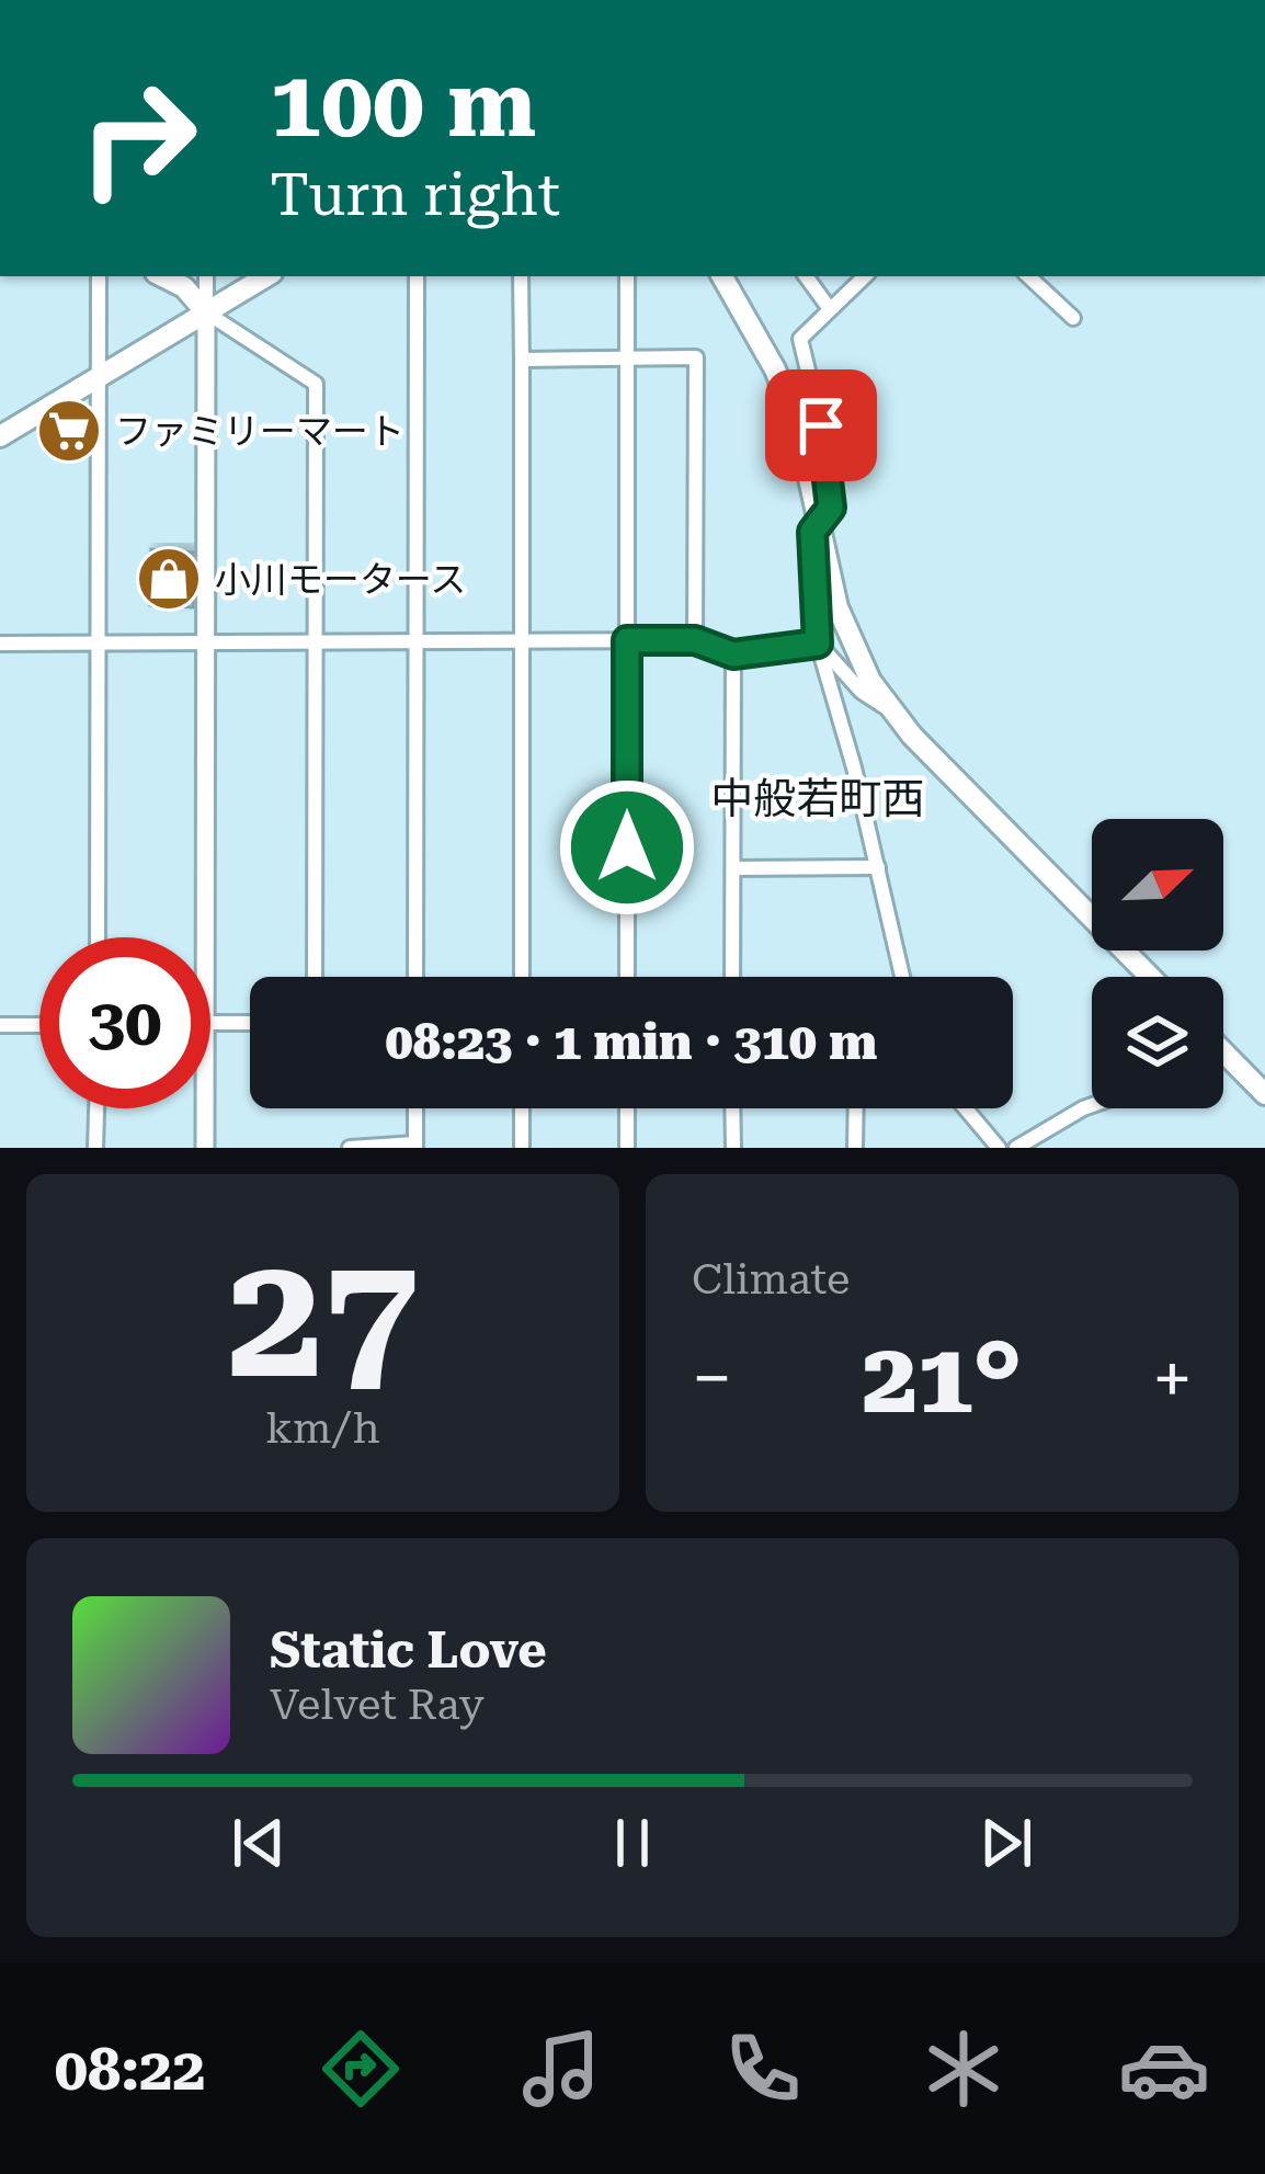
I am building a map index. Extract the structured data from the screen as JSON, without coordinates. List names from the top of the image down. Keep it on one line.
{"districts":["中般若町西"],"places":{"supermarket":["ファミリーマート"],"shop":["小川モータース"]},"north":"top right","page":{"turn":["100 m","Turn right"],"limit":"30","trip":"08:23 · 1 min · 310 m","tile":[["27","km/h"],"Climate"],"heat":["−","21°","+"],"song":["Static Love","Velvet Ray"],"tabs":"08:22"}}
